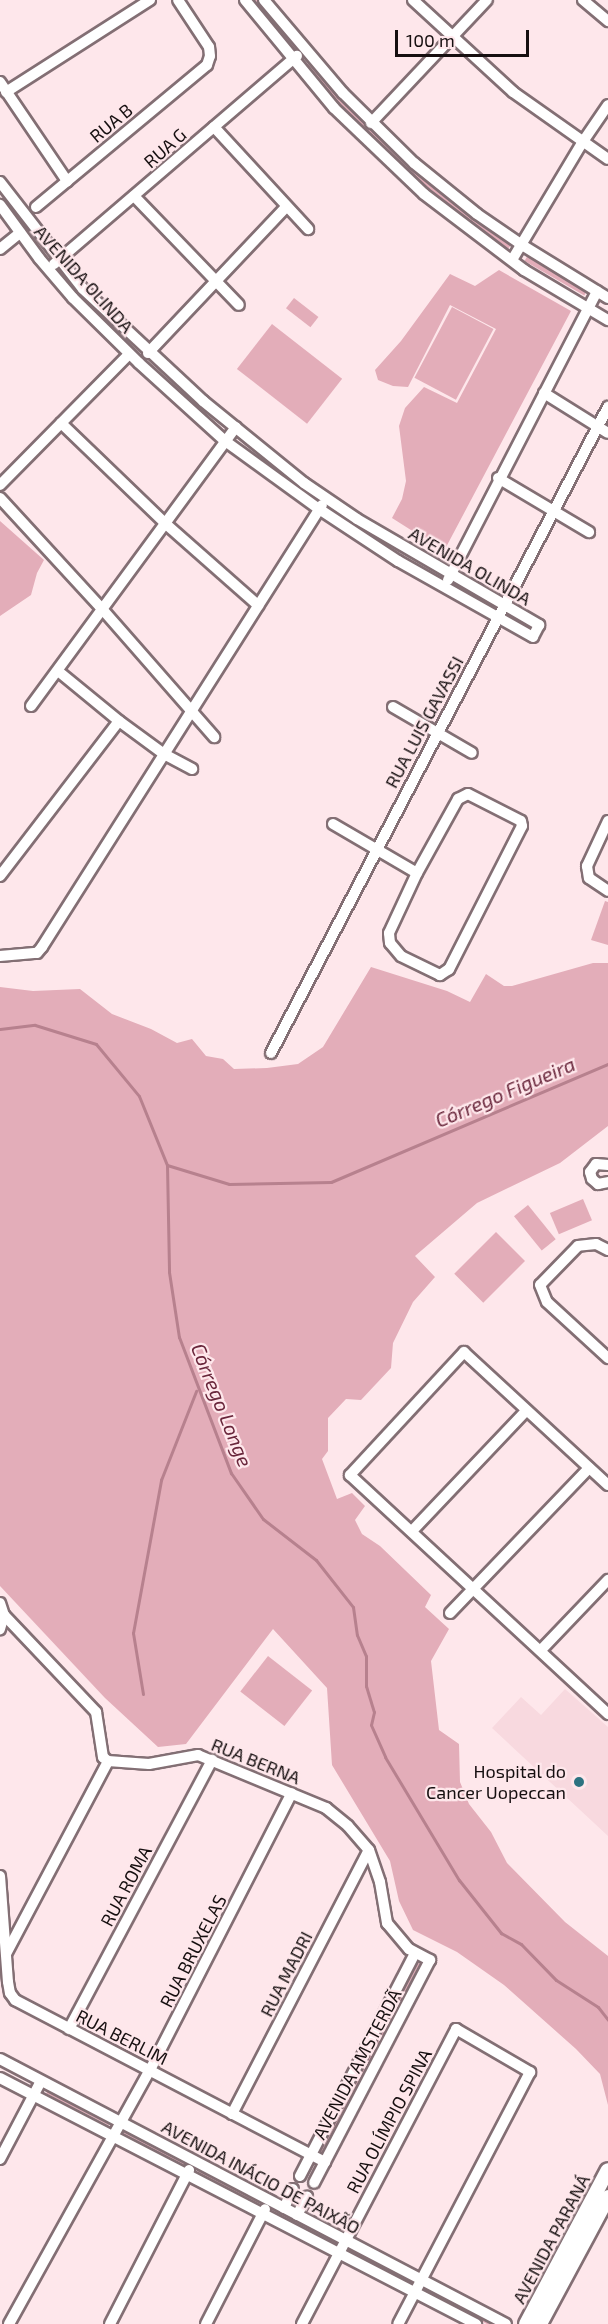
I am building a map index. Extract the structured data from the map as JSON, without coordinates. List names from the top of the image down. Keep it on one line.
{"streets":{"main road":["AVENIDA PARANÁ"],"street":["RUA B","RUA G","AVENIDA OLINDA","RUA LUIS GAVASSI","RUA BERNA","RUA ROMA","RUA BRUXELAS","RUA MADRI","RUA BERLIM","AVENIDA AMSTERDÃ","RUA OLÍMPIO SPINA","AVENIDA INÁCIO DE PAIXÃO"]},"crossings":[["RUA G","AVENIDA OLINDA"],["AVENIDA OLINDA","RUA LUIS GAVASSI"],["RUA BERNA","RUA ROMA"],["RUA BERNA","RUA BRUXELAS"],["RUA BERNA","RUA MADRI"],["RUA BERNA","AVENIDA AMSTERDÃ"],["RUA ROMA","RUA BERLIM"],["RUA BRUXELAS","RUA BERLIM"],["RUA BRUXELAS","AVENIDA INÁCIO DE PAIXÃO"],["RUA MADRI","RUA BERLIM"],["RUA BERLIM","AVENIDA AMSTERDÃ"],["RUA OLÍMPIO SPINA","AVENIDA INÁCIO DE PAIXÃO"]],"water":["Córrego Figueira","Córrego Longe"],"places":["Hospital do Cancer Uopeccan"],"scale_bar":"100 m"}
